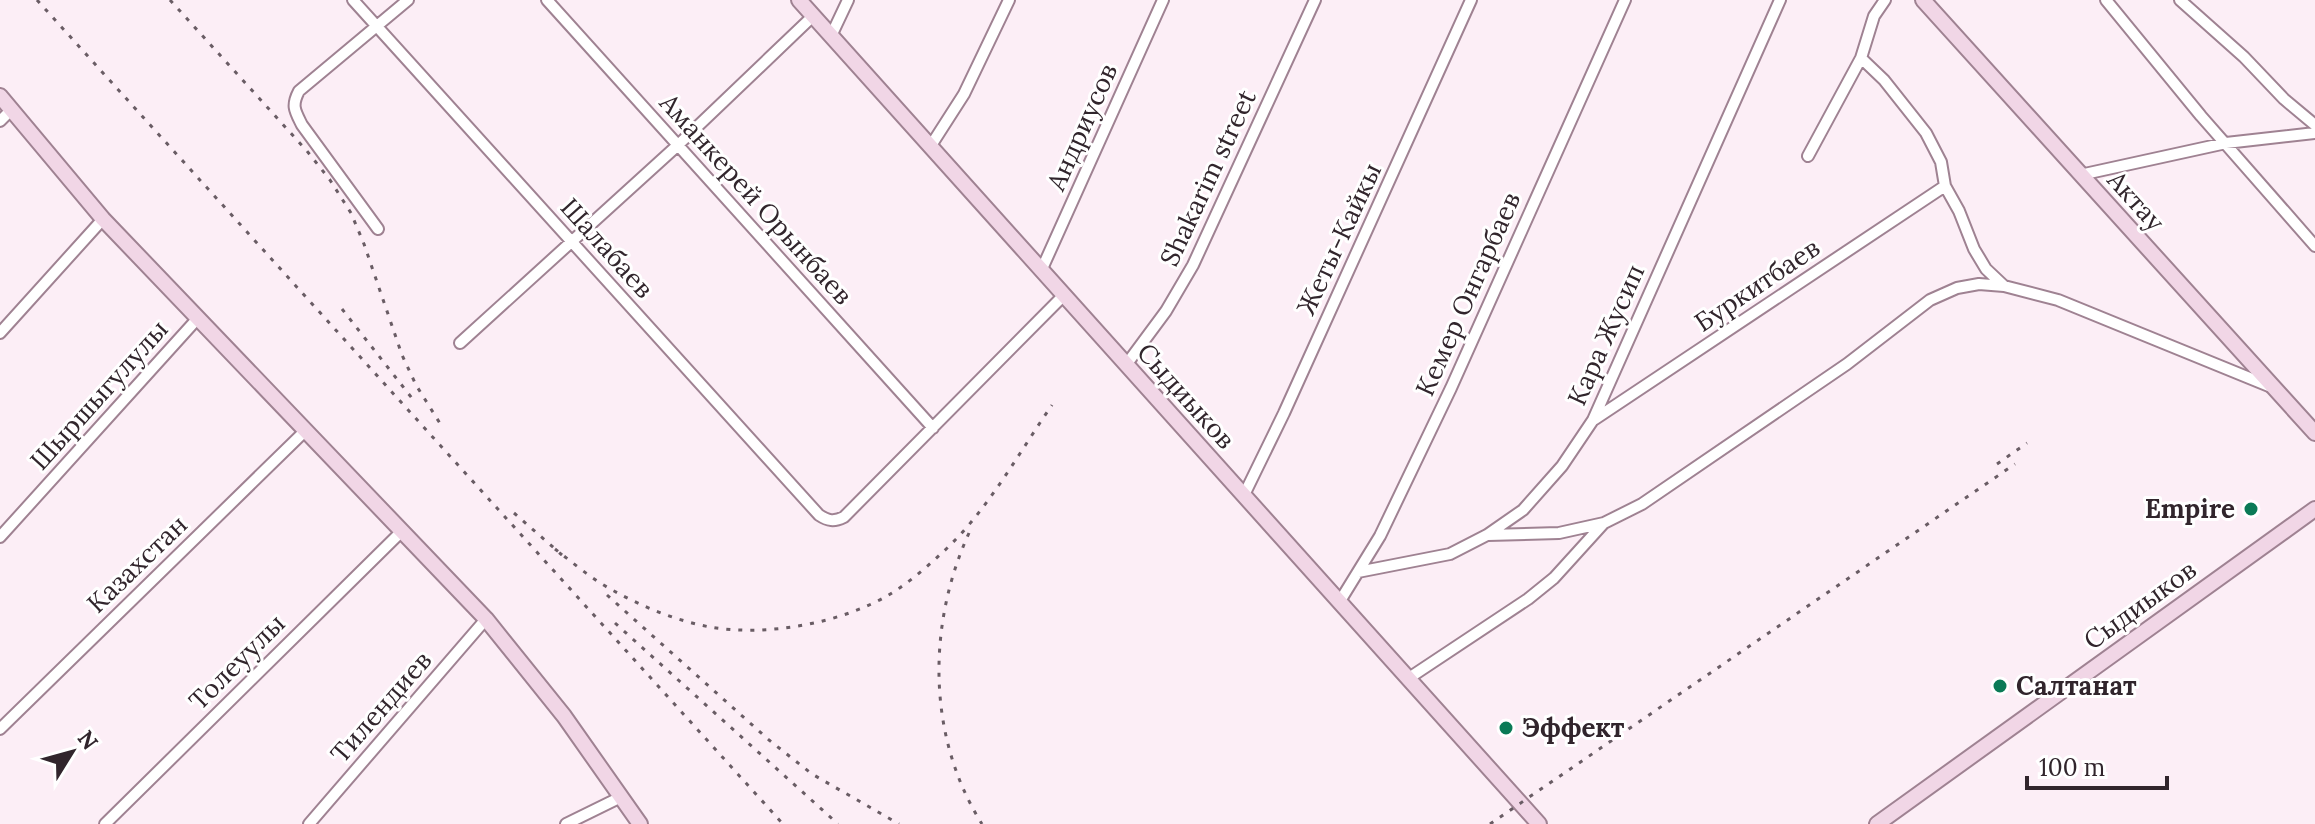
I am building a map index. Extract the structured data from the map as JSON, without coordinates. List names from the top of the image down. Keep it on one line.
{"streets":{"street":["Андриусов","Shakarim street","Аманкерей Орынбаев","Актау","Жеты-Кайкы","Шалабаев","Буркитбаев","Кемер Онгарбаев","Кара Жусип","Шыршыгулулы","Сыдиыков","Казахстан","Толеуулы","Тилендиев"]},"crossings":[["Андриусов","Сыдиыков"],["Shakarim street","Сыдиыков"],["Аманкерей Орынбаев","Шалабаев"],["Жеты-Кайкы","Сыдиыков"],["Буркитбаев","Кара Жусип"],["Кемер Онгарбаев","Кара Жусип"],["Кемер Онгарбаев","Сыдиыков"]],"places":["Empire","Салтанат","Эффект"],"scale_bar":"100 m","north":"top right"}
